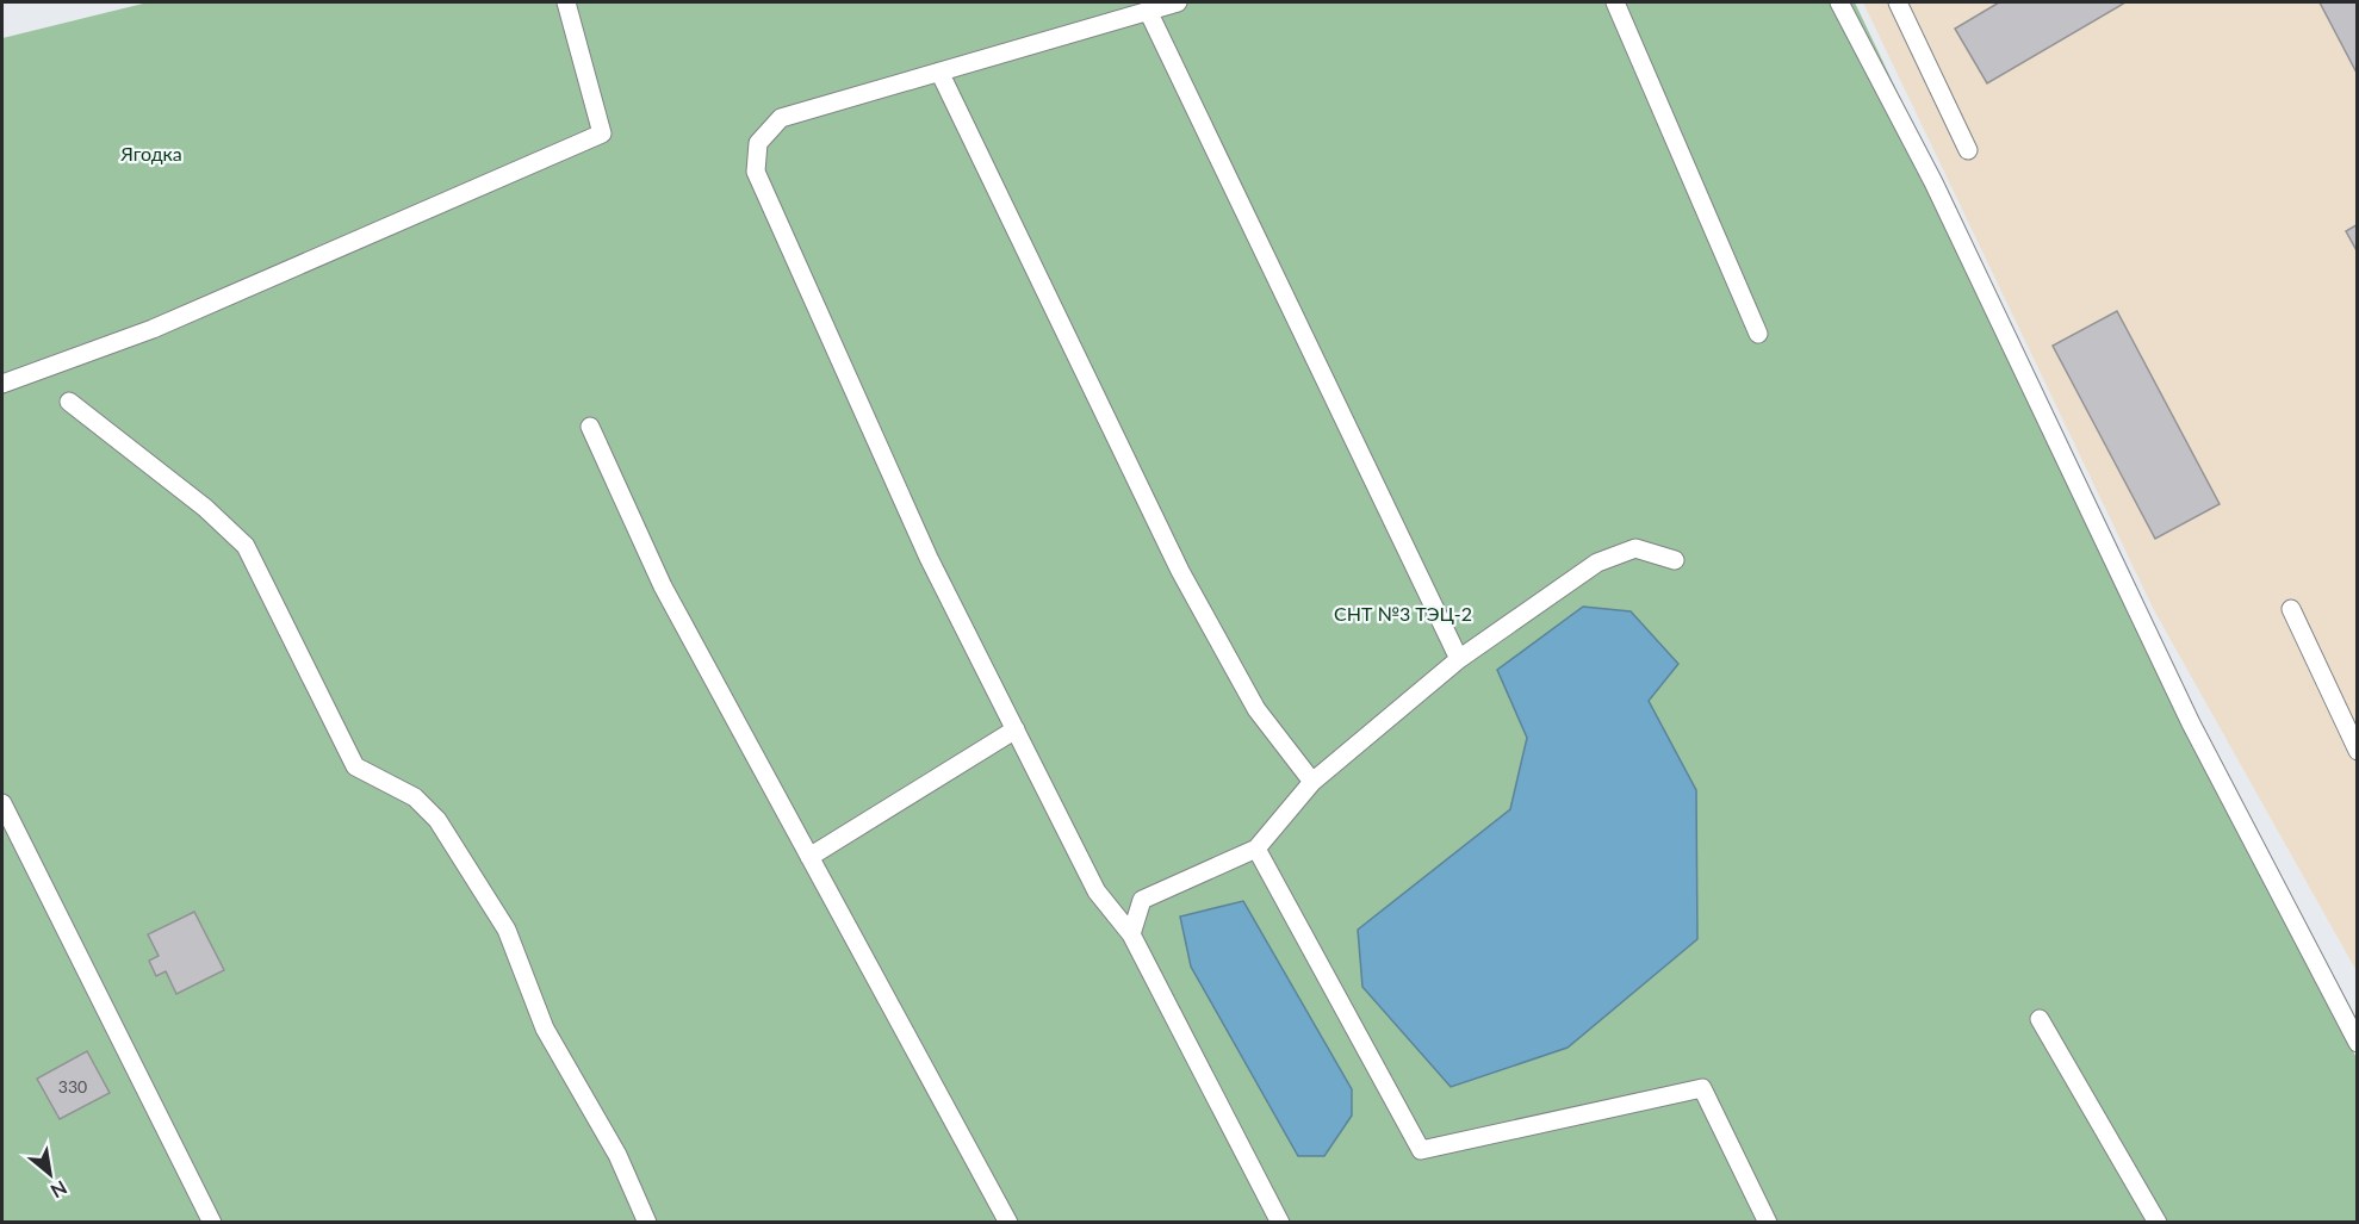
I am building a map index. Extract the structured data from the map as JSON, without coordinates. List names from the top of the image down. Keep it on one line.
{"parks":["Ягодка","СНТ №3 ТЭЦ-2"],"house_numbers":["330"],"north":"bottom right"}
